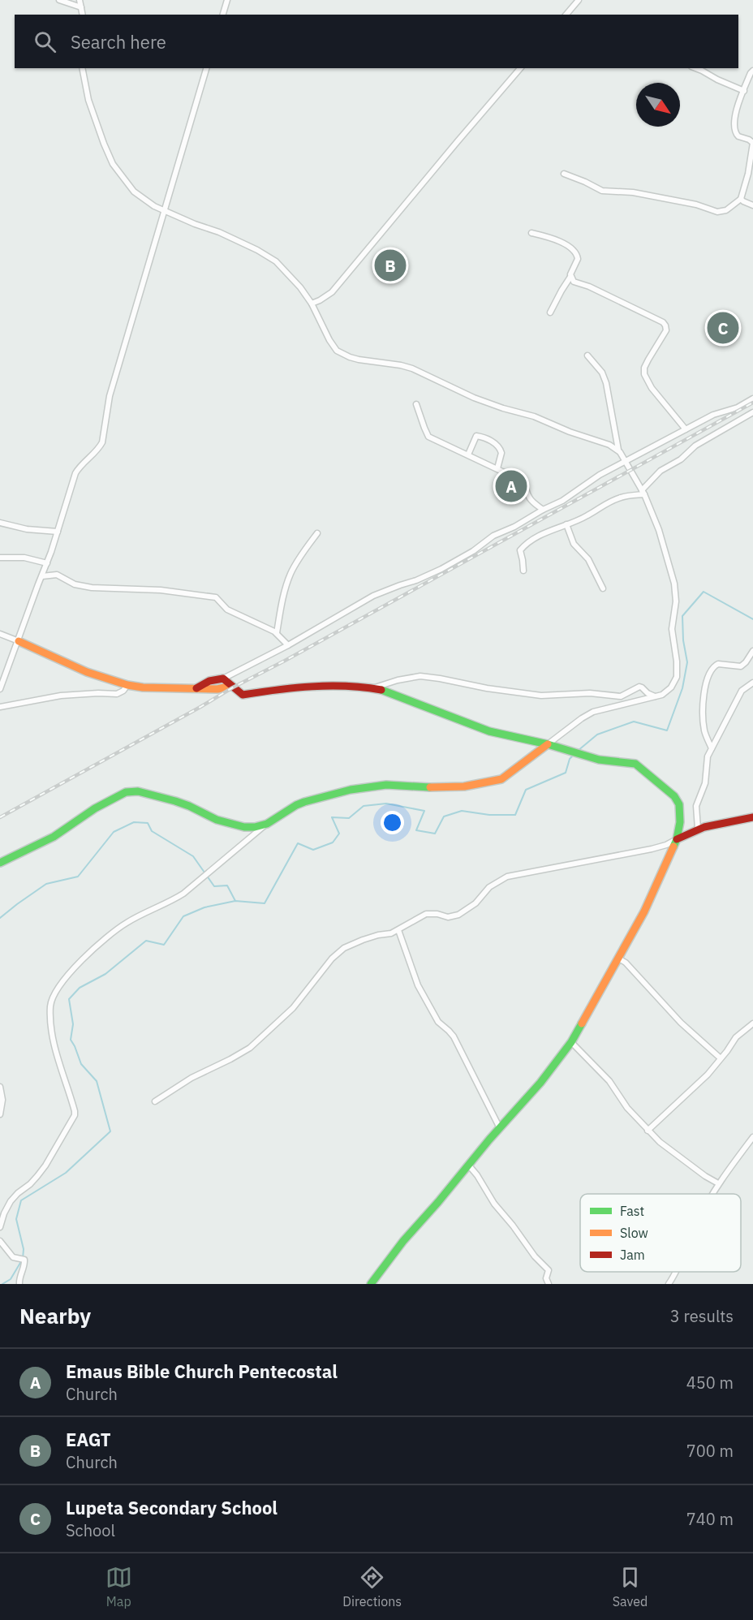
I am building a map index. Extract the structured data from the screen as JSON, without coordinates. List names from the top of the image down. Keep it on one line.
{"legend":["Fast","Slow","Jam"],"north":"bottom right","page":{"search":"Search here","pins":["B","C","A"],"heading":["Nearby","3 results"],"list":[{"mark":"A","name":"Emaus Bible Church Pentecostal","note":"Church","value":"450 m"},{"mark":"B","name":"EAGT","note":"Church","value":"700 m"},{"mark":"C","name":"Lupeta Secondary School","note":"School","value":"740 m"}],"nav":["Map","Directions","Saved"]}}
